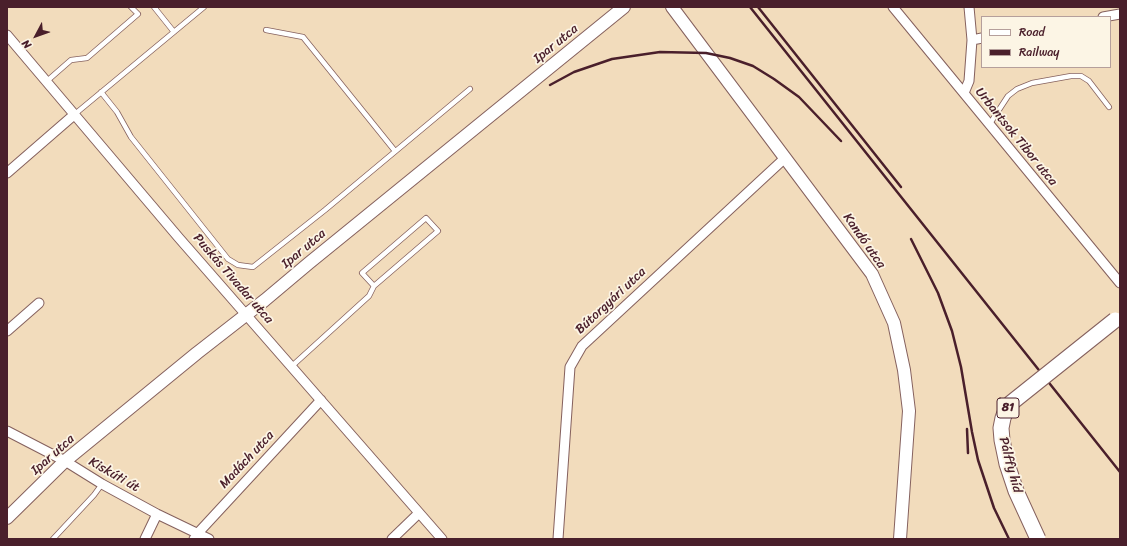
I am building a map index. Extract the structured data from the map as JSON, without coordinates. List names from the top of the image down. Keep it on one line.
{"streets":{"main road":["81","Pálffy híd"],"street":["Ipar utca","Urbantsok Tibor utca","Kandó utca","Puskás Tivadar utca","Bútorgyári utca","Madách utca","Kiskúti út"]},"crossings":[["Ipar utca","Puskás Tivadar utca"],["Ipar utca","Kiskúti út"],["Kandó utca","Bútorgyári utca"],["Puskás Tivadar utca","Madách utca"],["Madách utca","Kiskúti út"]],"legend":["Road","Railway"],"north":"bottom left"}
